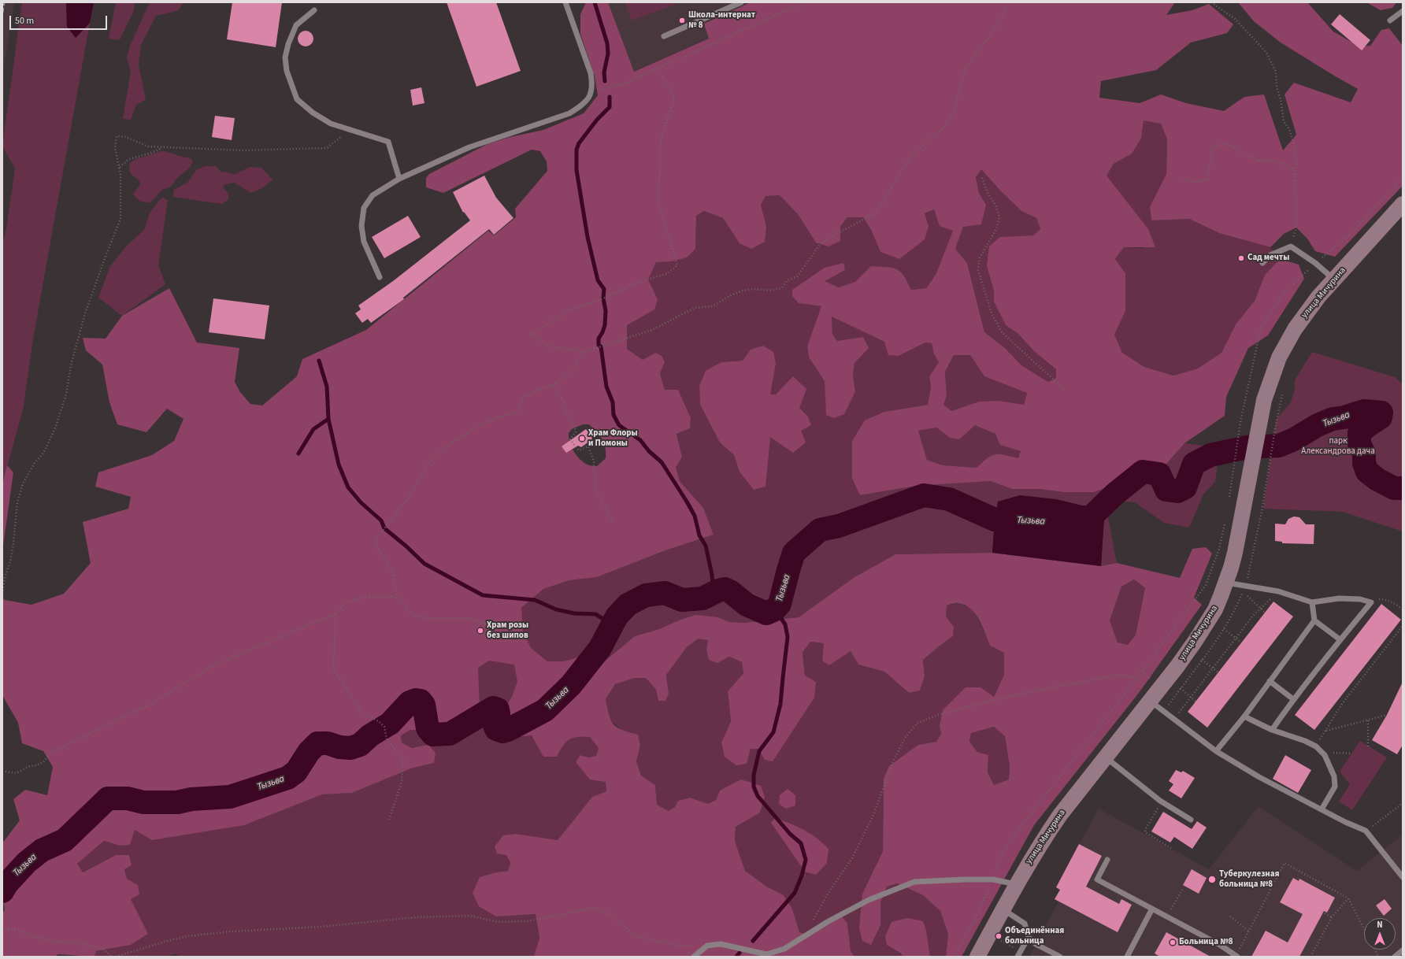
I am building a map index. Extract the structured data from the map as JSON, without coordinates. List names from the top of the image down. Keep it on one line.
{"streets":{"main road":["улица Мичурина"]},"water":["Тызьва"],"parks":["парк Александрова дача"],"places":["Школа-интернат № 8","Сад мечты","Храм Флоры и Помоны","Храм розы без шипов","Туберкулезная больница №8","Объединённая больница","Больница №8"],"scale_bar":"50 m","north":"top"}
